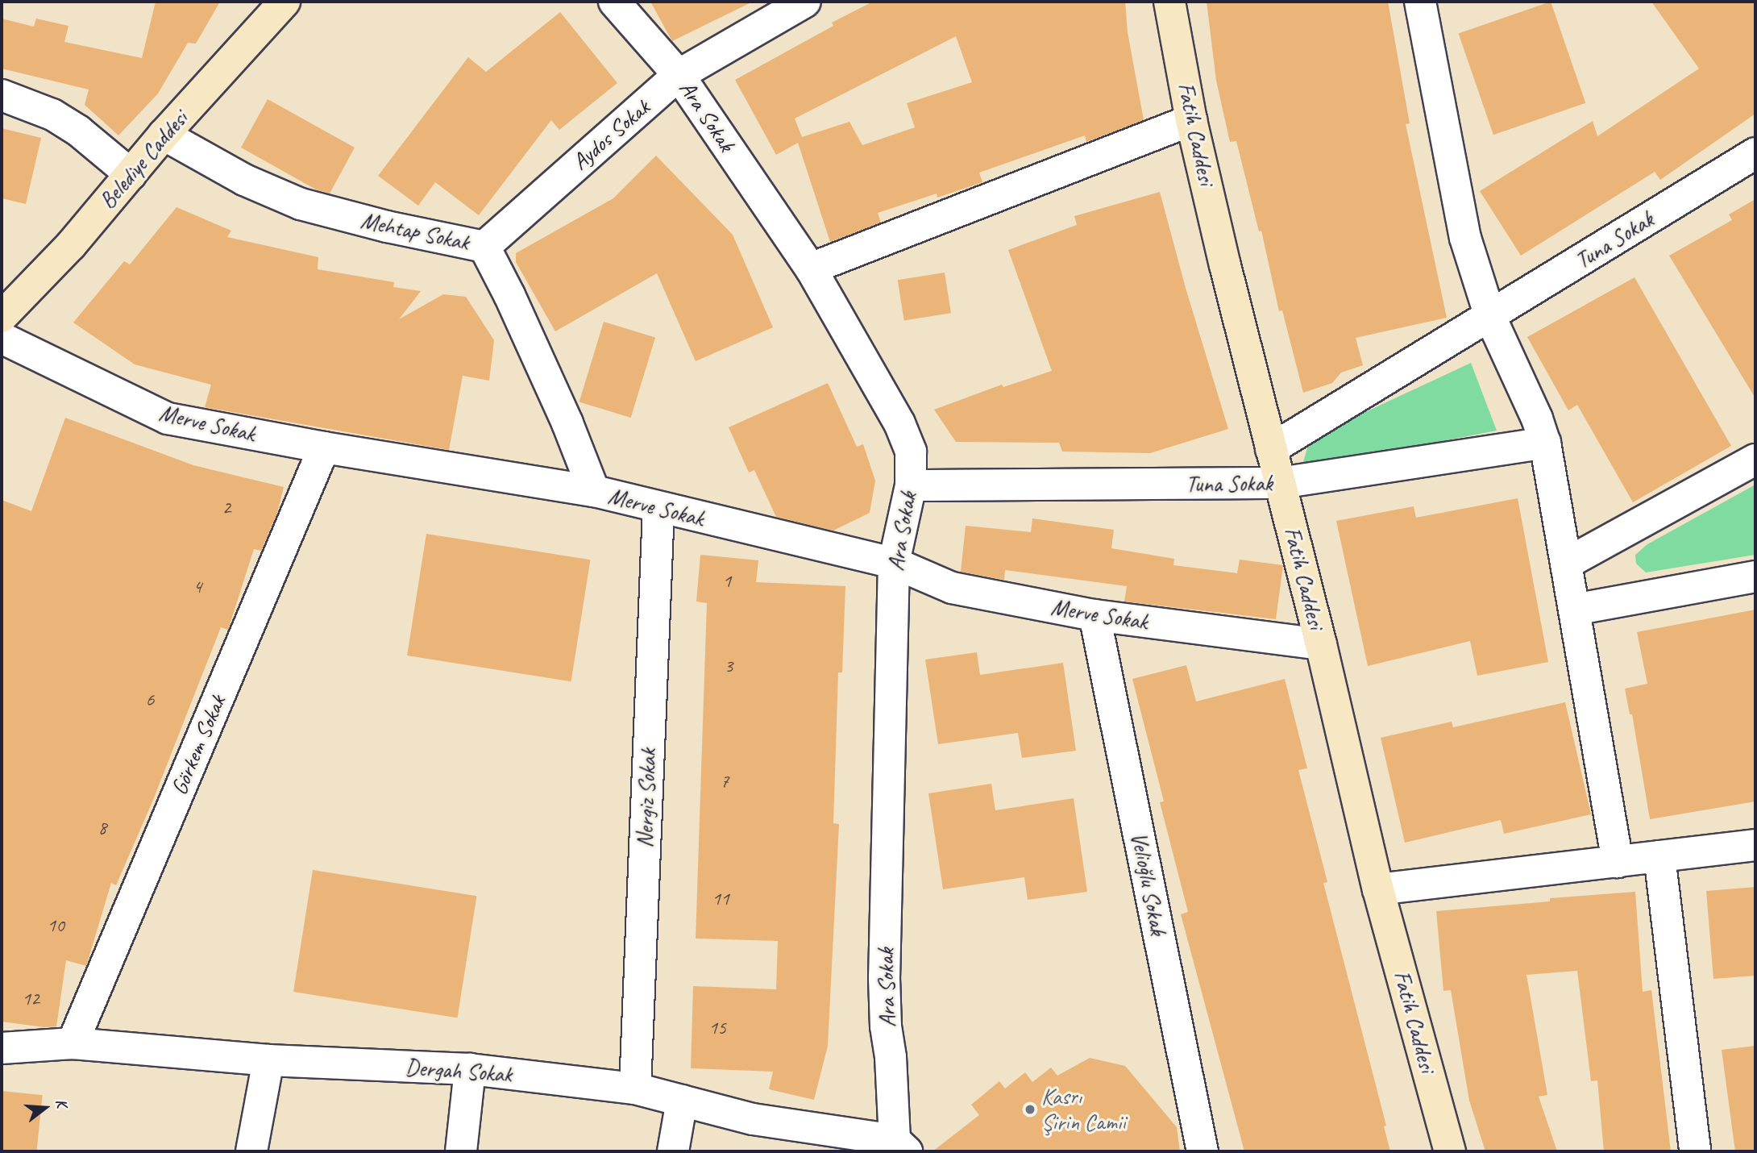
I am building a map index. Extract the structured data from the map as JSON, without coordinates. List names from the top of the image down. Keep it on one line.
{"streets":{"street":["Ara Sokak","Fatih Caddesi","Aydos Sokak","Belediye Caddesi","Mehtap Sokak","Tuna Sokak","Merve Sokak","Görkem Sokak","Nergiz Sokak","Velioğlu Sokak","Dergah Sokak"]},"crossings":[["Ara Sokak","Aydos Sokak"],["Ara Sokak","Tuna Sokak"],["Ara Sokak","Merve Sokak"],["Ara Sokak","Dergah Sokak"],["Fatih Caddesi","Tuna Sokak"],["Fatih Caddesi","Merve Sokak"],["Aydos Sokak","Mehtap Sokak"],["Belediye Caddesi","Mehtap Sokak"],["Mehtap Sokak","Merve Sokak"],["Merve Sokak","Görkem Sokak"],["Merve Sokak","Nergiz Sokak"],["Merve Sokak","Velioğlu Sokak"],["Görkem Sokak","Dergah Sokak"],["Nergiz Sokak","Dergah Sokak"]],"places":["Kasrı Şirin Camii"],"house_numbers":["2","1","4","3","6","7","8","11","10","12","15"],"north":"right"}
